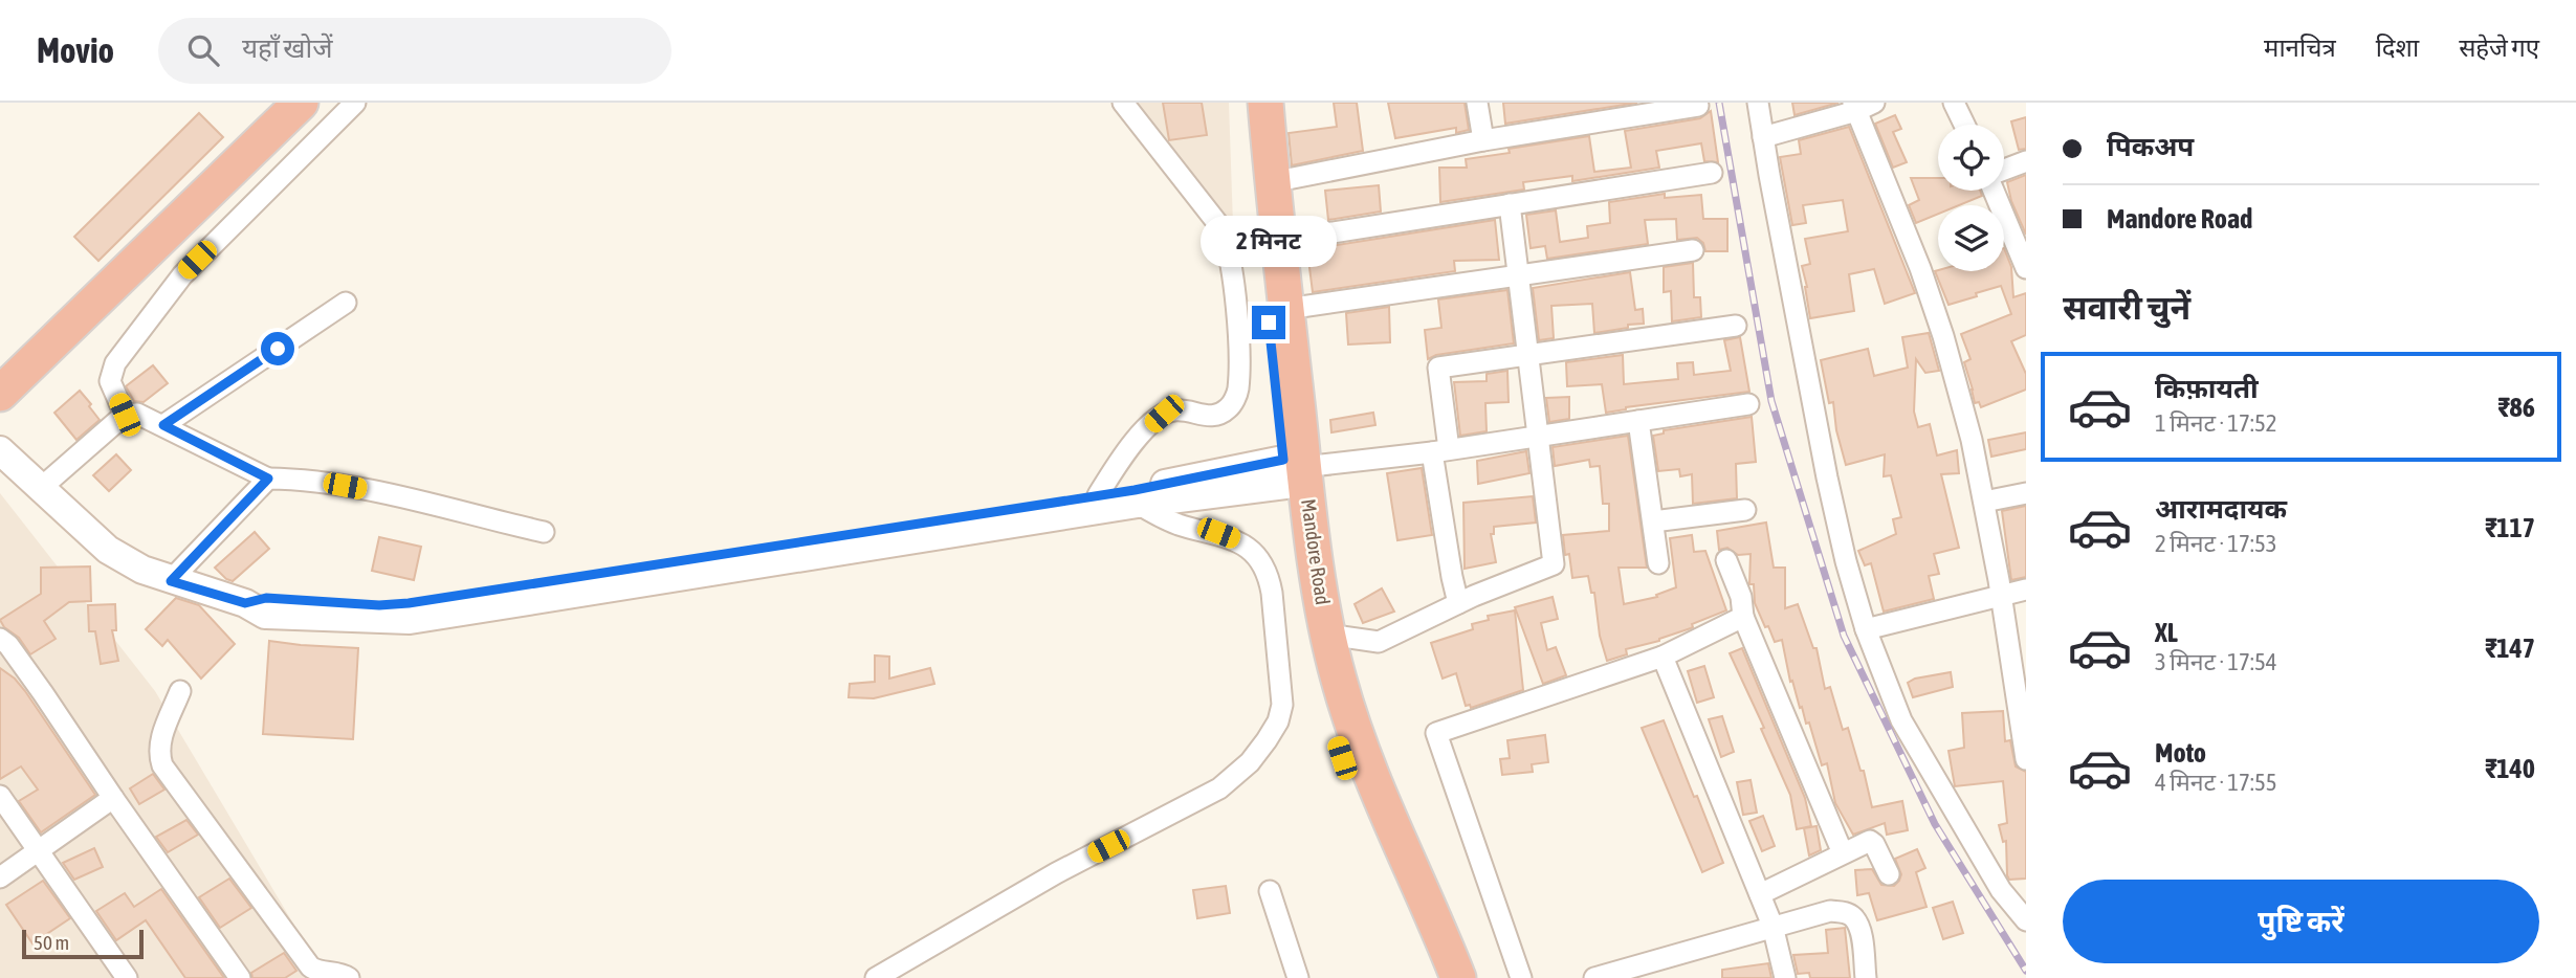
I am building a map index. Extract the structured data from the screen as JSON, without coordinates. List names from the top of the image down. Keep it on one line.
{"streets":{"highway":["Mandore Road"]},"scale_bar":"50 m","page":{"header":"Movio","search":"यहाँ खोजें","nav":["मानचित्र","दिशा","सहेजे गए"],"banner":["पिकअप","Mandore Road"],"bubble":"2 मिनट","heading":"सवारी चुनें","list":[{"name":"किफ़ायती","note":"1 मिनट · 17:52","value":"₹86"},{"name":"आरामदायक","note":"2 मिनट · 17:53","value":"₹117"},{"name":"XL","note":"3 मिनट · 17:54","value":"₹147"},{"name":"Moto","note":"4 मिनट · 17:55","value":"₹140"}],"buttons":"पुष्टि करें","scale":"50 m"}}
